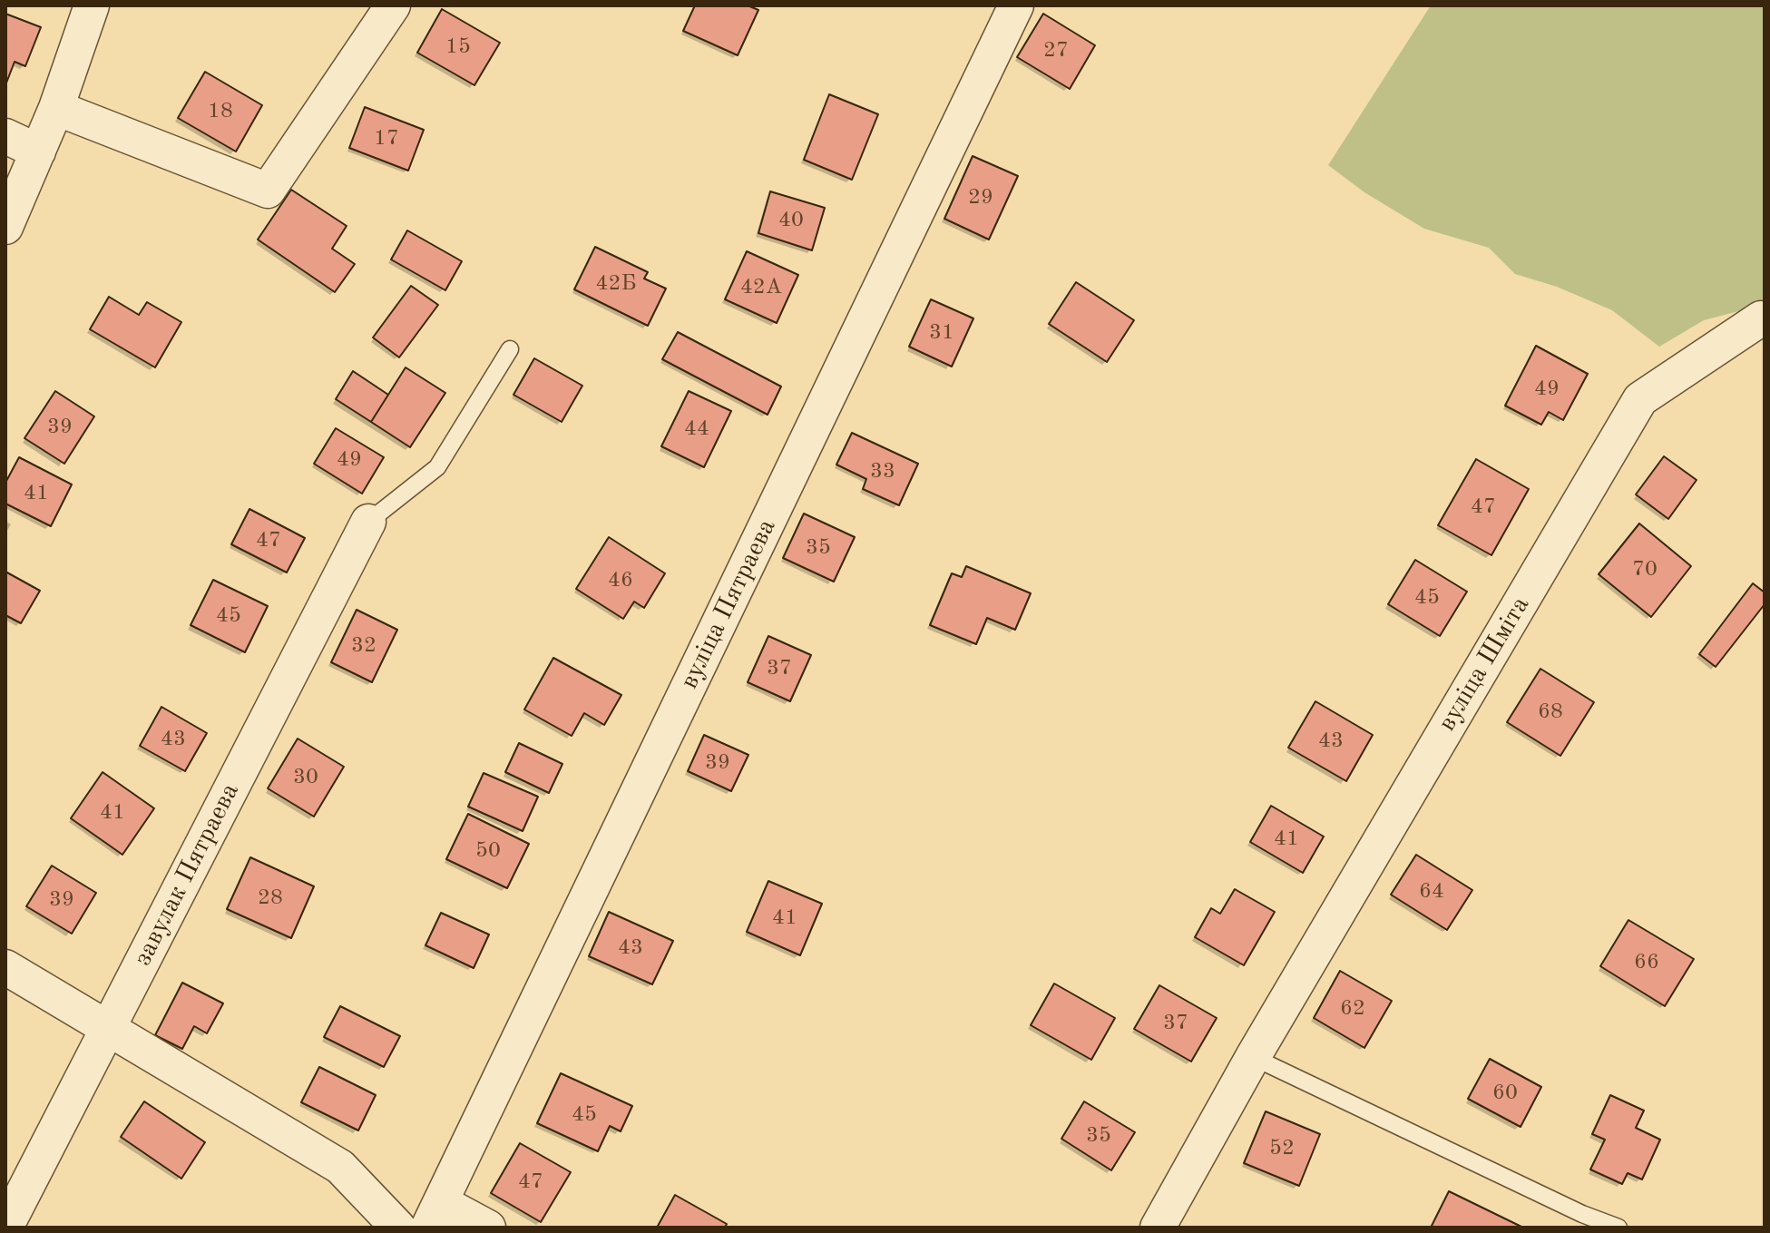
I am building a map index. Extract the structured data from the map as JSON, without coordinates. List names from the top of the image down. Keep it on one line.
{"streets":{"street":["вуліца Пятраева","вуліца Шміта","завулак Пятраева"]},"house_numbers":["15","27","18","17","29","40","42Б","42А","31","49","39","44","49","33","41","47","47","35","70","46","45","45","32","37","68","43","43","39","30","41","41","50","64","28","39","41","43","66","62","37","60","45","35","52","47"]}
